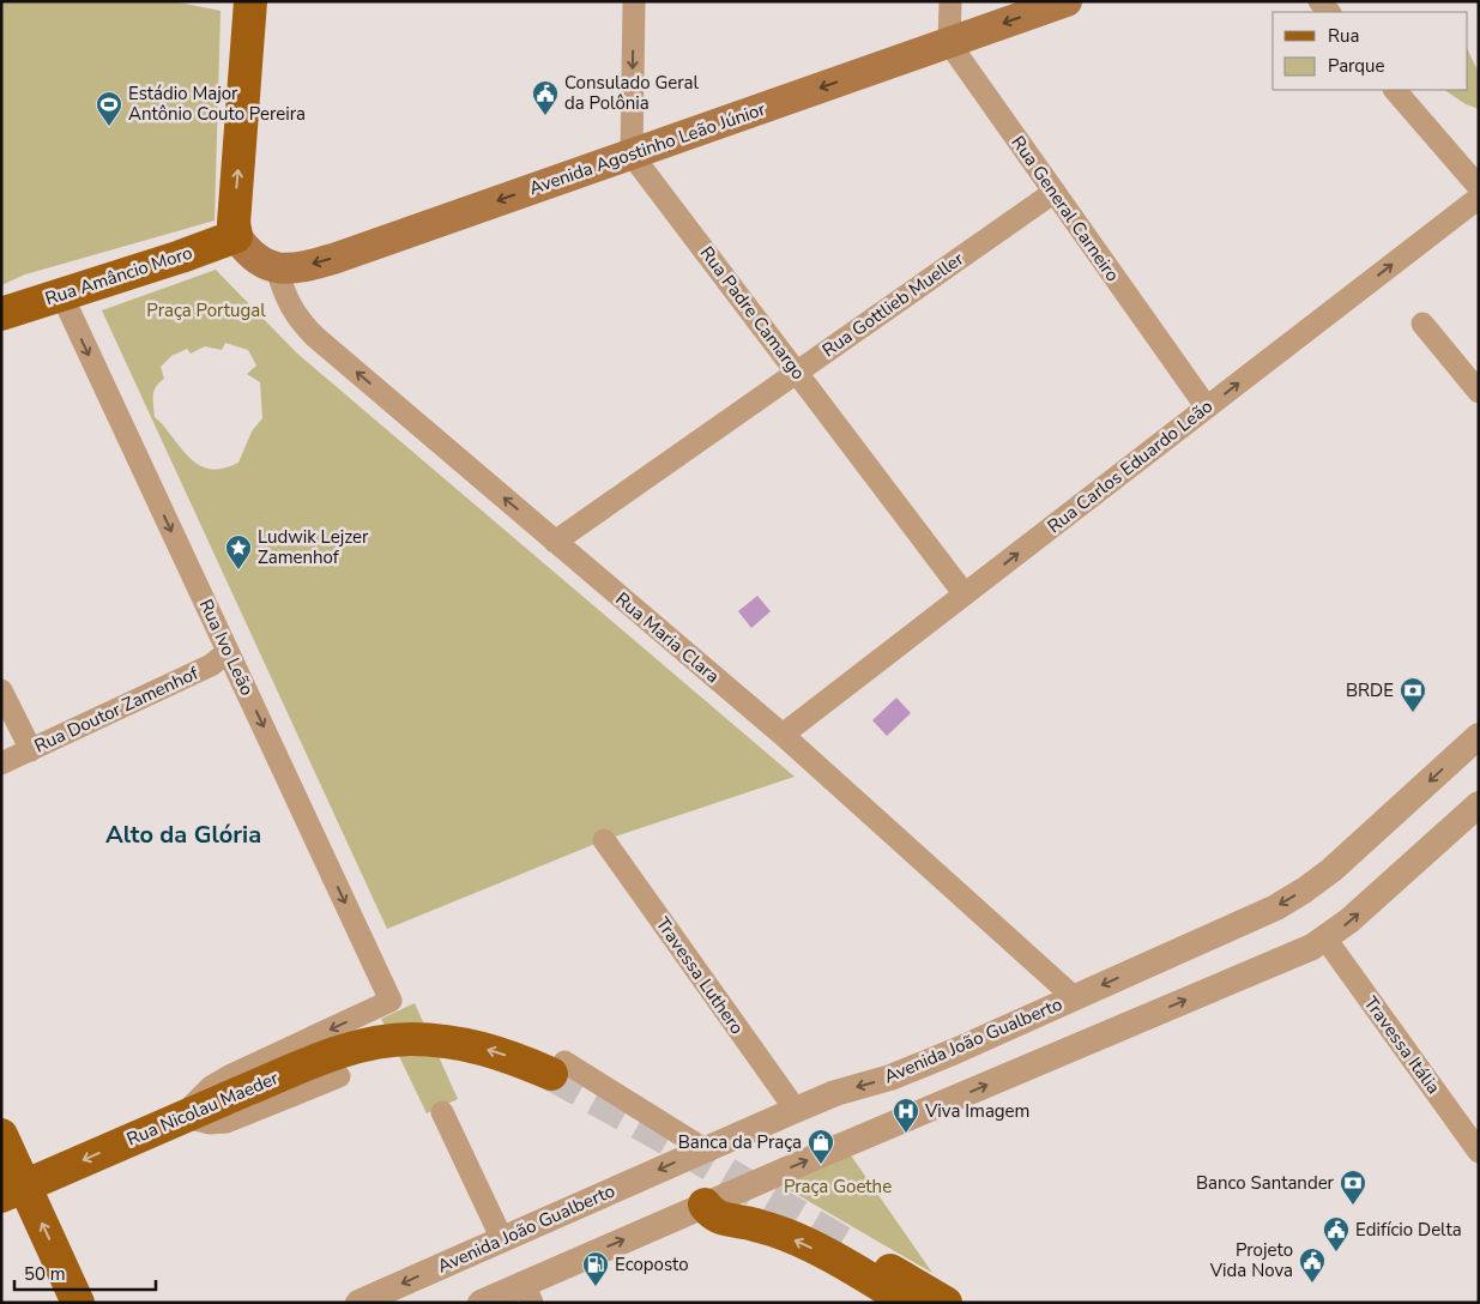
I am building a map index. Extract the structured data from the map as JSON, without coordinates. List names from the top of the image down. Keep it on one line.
{"streets":{"main road":["Avenida Agostinho Leão Júnior","Rua Amâncio Moro","Rua Nicolau Maeder"],"street":["Rua General Carneiro","Rua Gottlieb Mueller","Rua Padre Camargo","Rua Carlos Eduardo Leão","Rua Maria Clara","Rua Ivo Leão","Rua Doutor Zamenhof","Travessa Luthero","Avenida João Gualberto","Travessa Itália"]},"crossings":[["Avenida Agostinho Leão Júnior","Rua General Carneiro"],["Avenida Agostinho Leão Júnior","Rua Padre Camargo"],["Avenida Agostinho Leão Júnior","Rua Maria Clara"],["Rua General Carneiro","Rua Gottlieb Mueller"],["Rua General Carneiro","Rua Carlos Eduardo Leão"],["Rua Amâncio Moro","Rua Ivo Leão"],["Rua Gottlieb Mueller","Rua Padre Camargo"],["Rua Gottlieb Mueller","Rua Maria Clara"],["Rua Padre Camargo","Rua Carlos Eduardo Leão"],["Rua Carlos Eduardo Leão","Rua Maria Clara"],["Rua Maria Clara","Avenida João Gualberto"],["Rua Ivo Leão","Rua Doutor Zamenhof"],["Rua Ivo Leão","Rua Nicolau Maeder"],["Travessa Luthero","Avenida João Gualberto"]],"one_way":["Avenida Agostinho Leão Júnior","Rua Carlos Eduardo Leão","Rua Maria Clara","Rua Ivo Leão","Rua Nicolau Maeder"],"districts":["Alto da Glória"],"parks":["Praça Portugal","Praça Goethe"],"places":{"public building":["Consulado Geral da Polônia","Edifício Delta","Projeto Vida Nova"],"sports":["Estádio Major Antônio Couto Pereira"],"place":["Ludwik Lejzer Zamenhof"],"bank":["BRDE","Banco Santander"],"hospital":["Viva Imagem"],"shop":["Banca da Praça"],"fuel station":["Ecoposto"]},"legend":["Rua","Parque"],"scale_bar":"50 m"}
